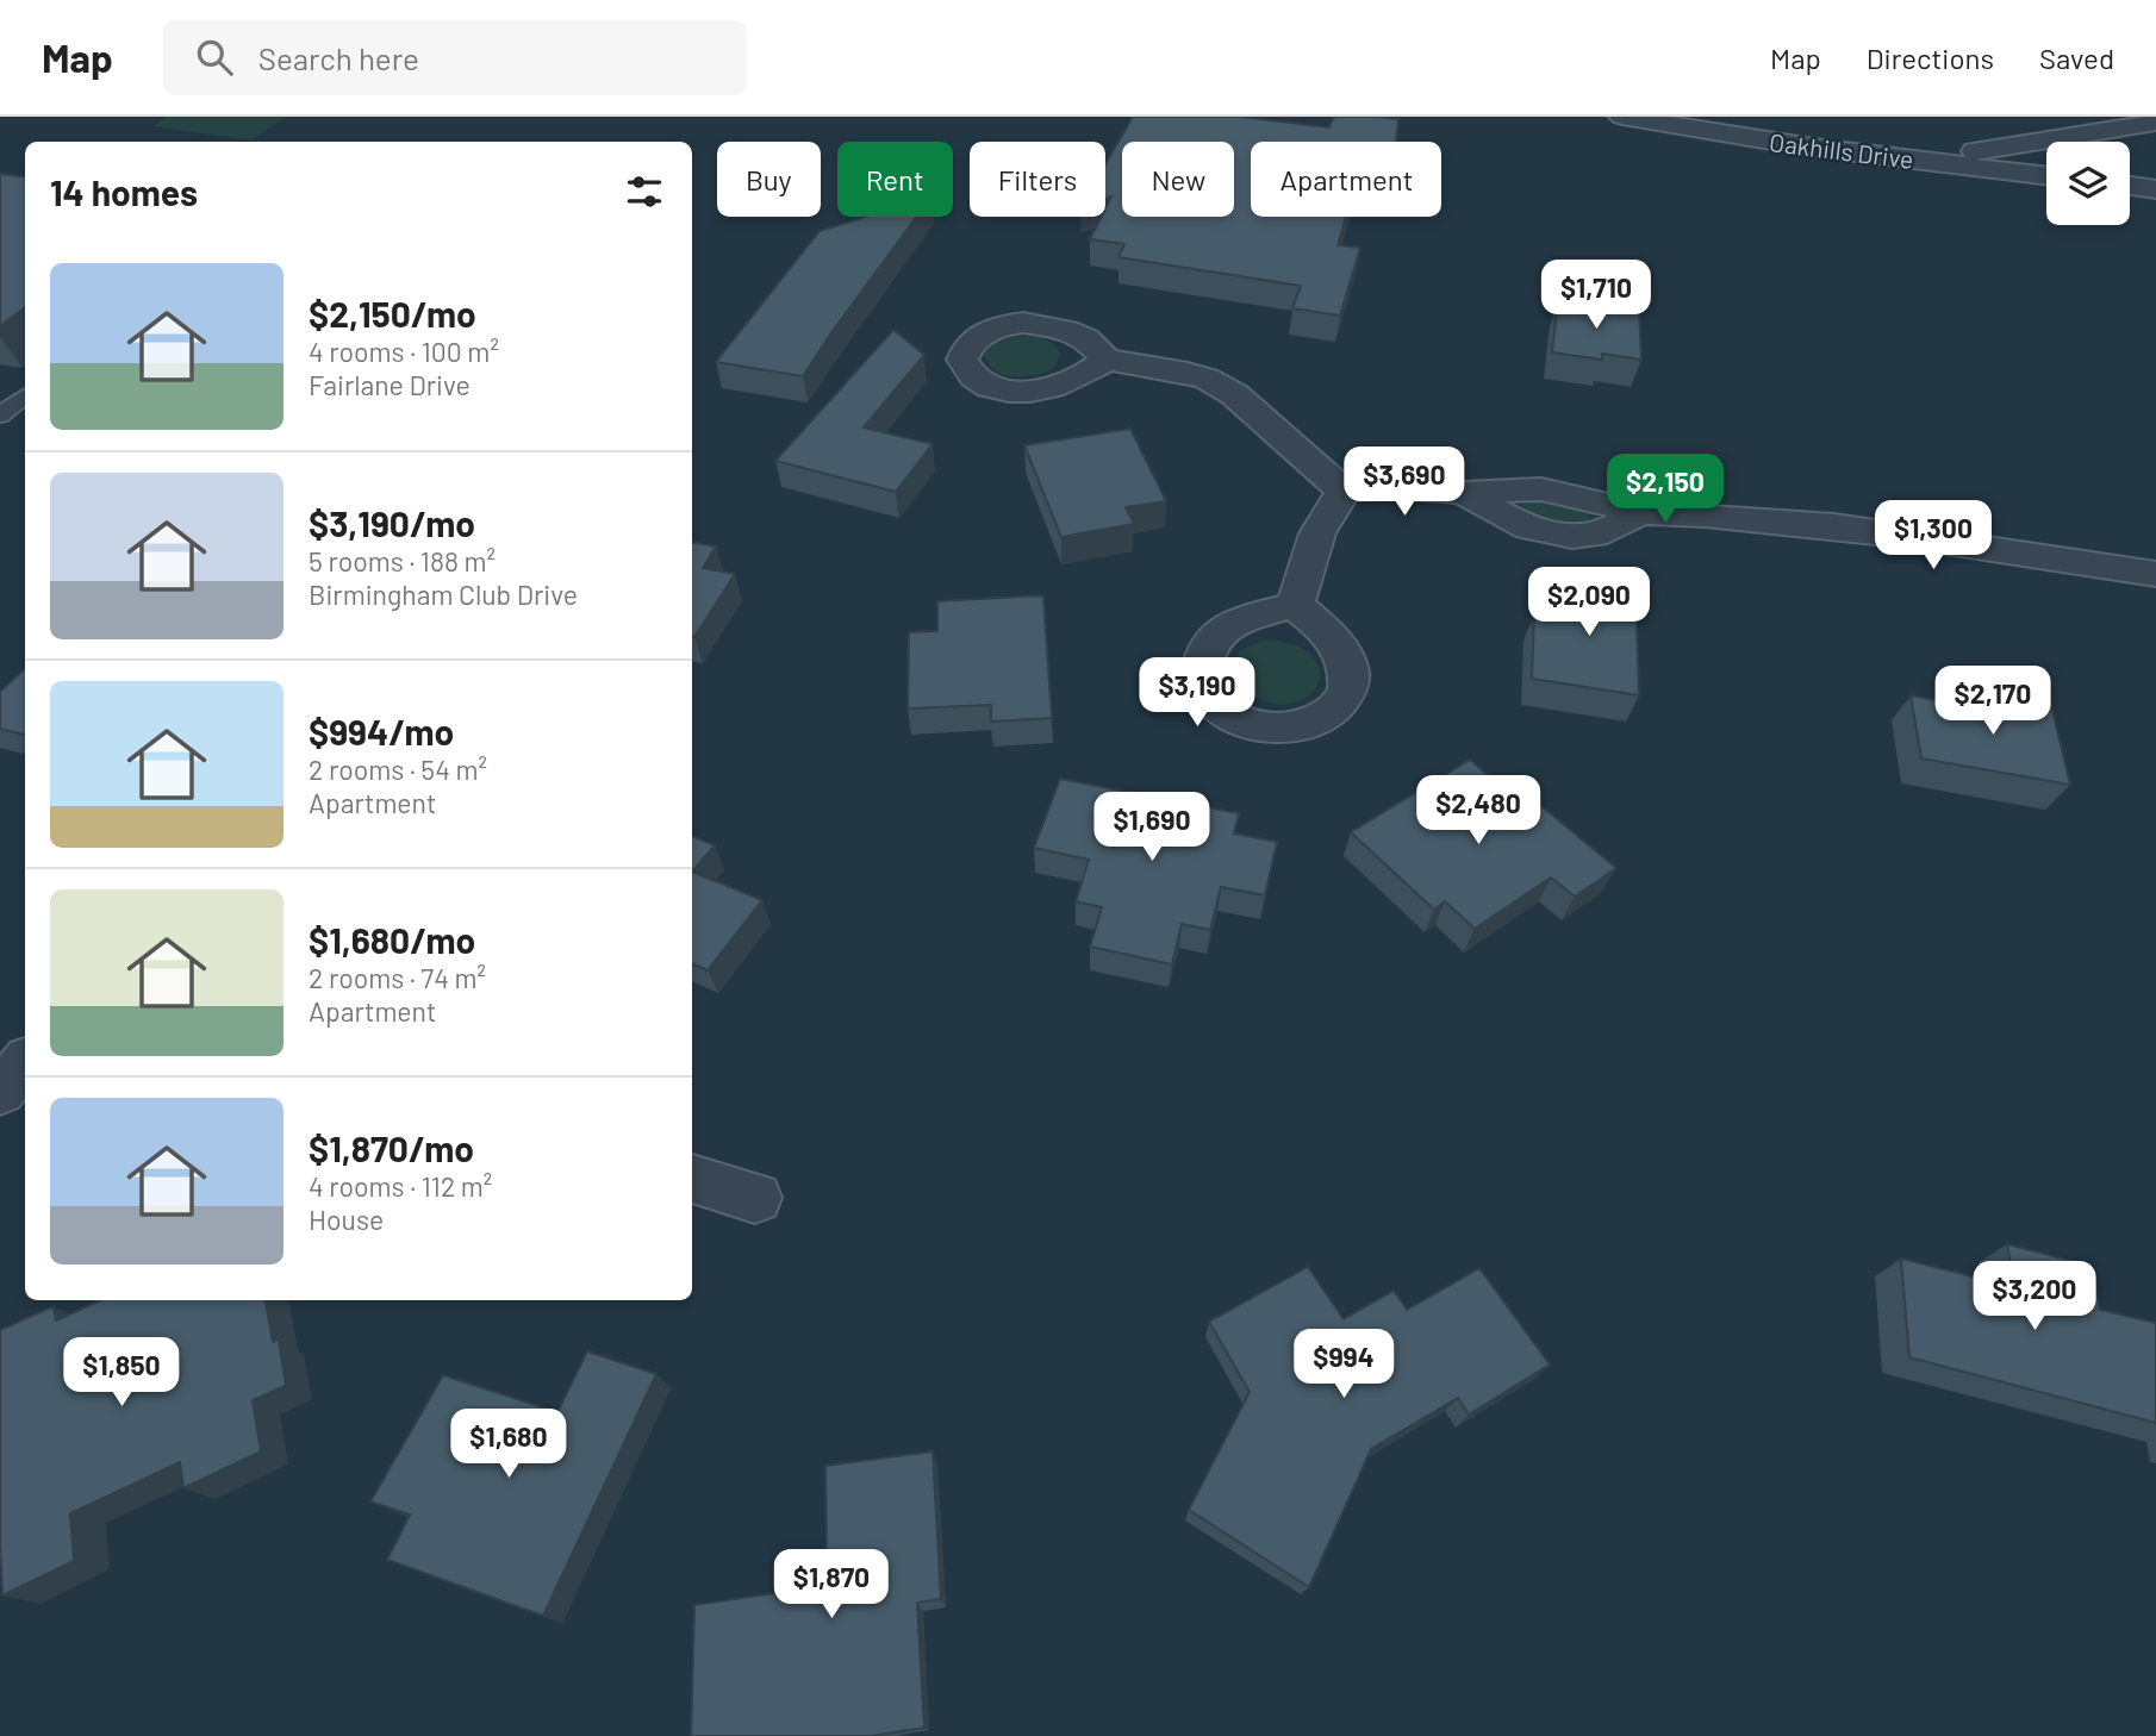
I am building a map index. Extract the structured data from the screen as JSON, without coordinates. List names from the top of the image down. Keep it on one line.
{"streets":{"street":["Oakhills Drive"]},"page":{"header":"Map","search":"Search here","nav":["Map","Directions","Saved"],"chip":["Buy","Rent","Filters","New","Apartment"],"heading":"14 homes","list":[{"name":"$2,150/mo","note":"4 rooms · 100 m² · Fairlane Drive"},{"name":"$3,190/mo","note":"5 rooms · 188 m² · Birmingham Club Drive"},{"name":"$994/mo","note":"2 rooms · 54 m² · Apartment"},{"name":"$1,680/mo","note":"2 rooms · 74 m² · Apartment"},{"name":"$1,870/mo","note":"4 rooms · 112 m² · House"}],"price":["$1,710","$3,690","$2,150","$1,300","$2,090","$3,190","$2,170","$2,480","$1,690","$3,200","$994","$1,850","$1,680","$1,870"]}}
